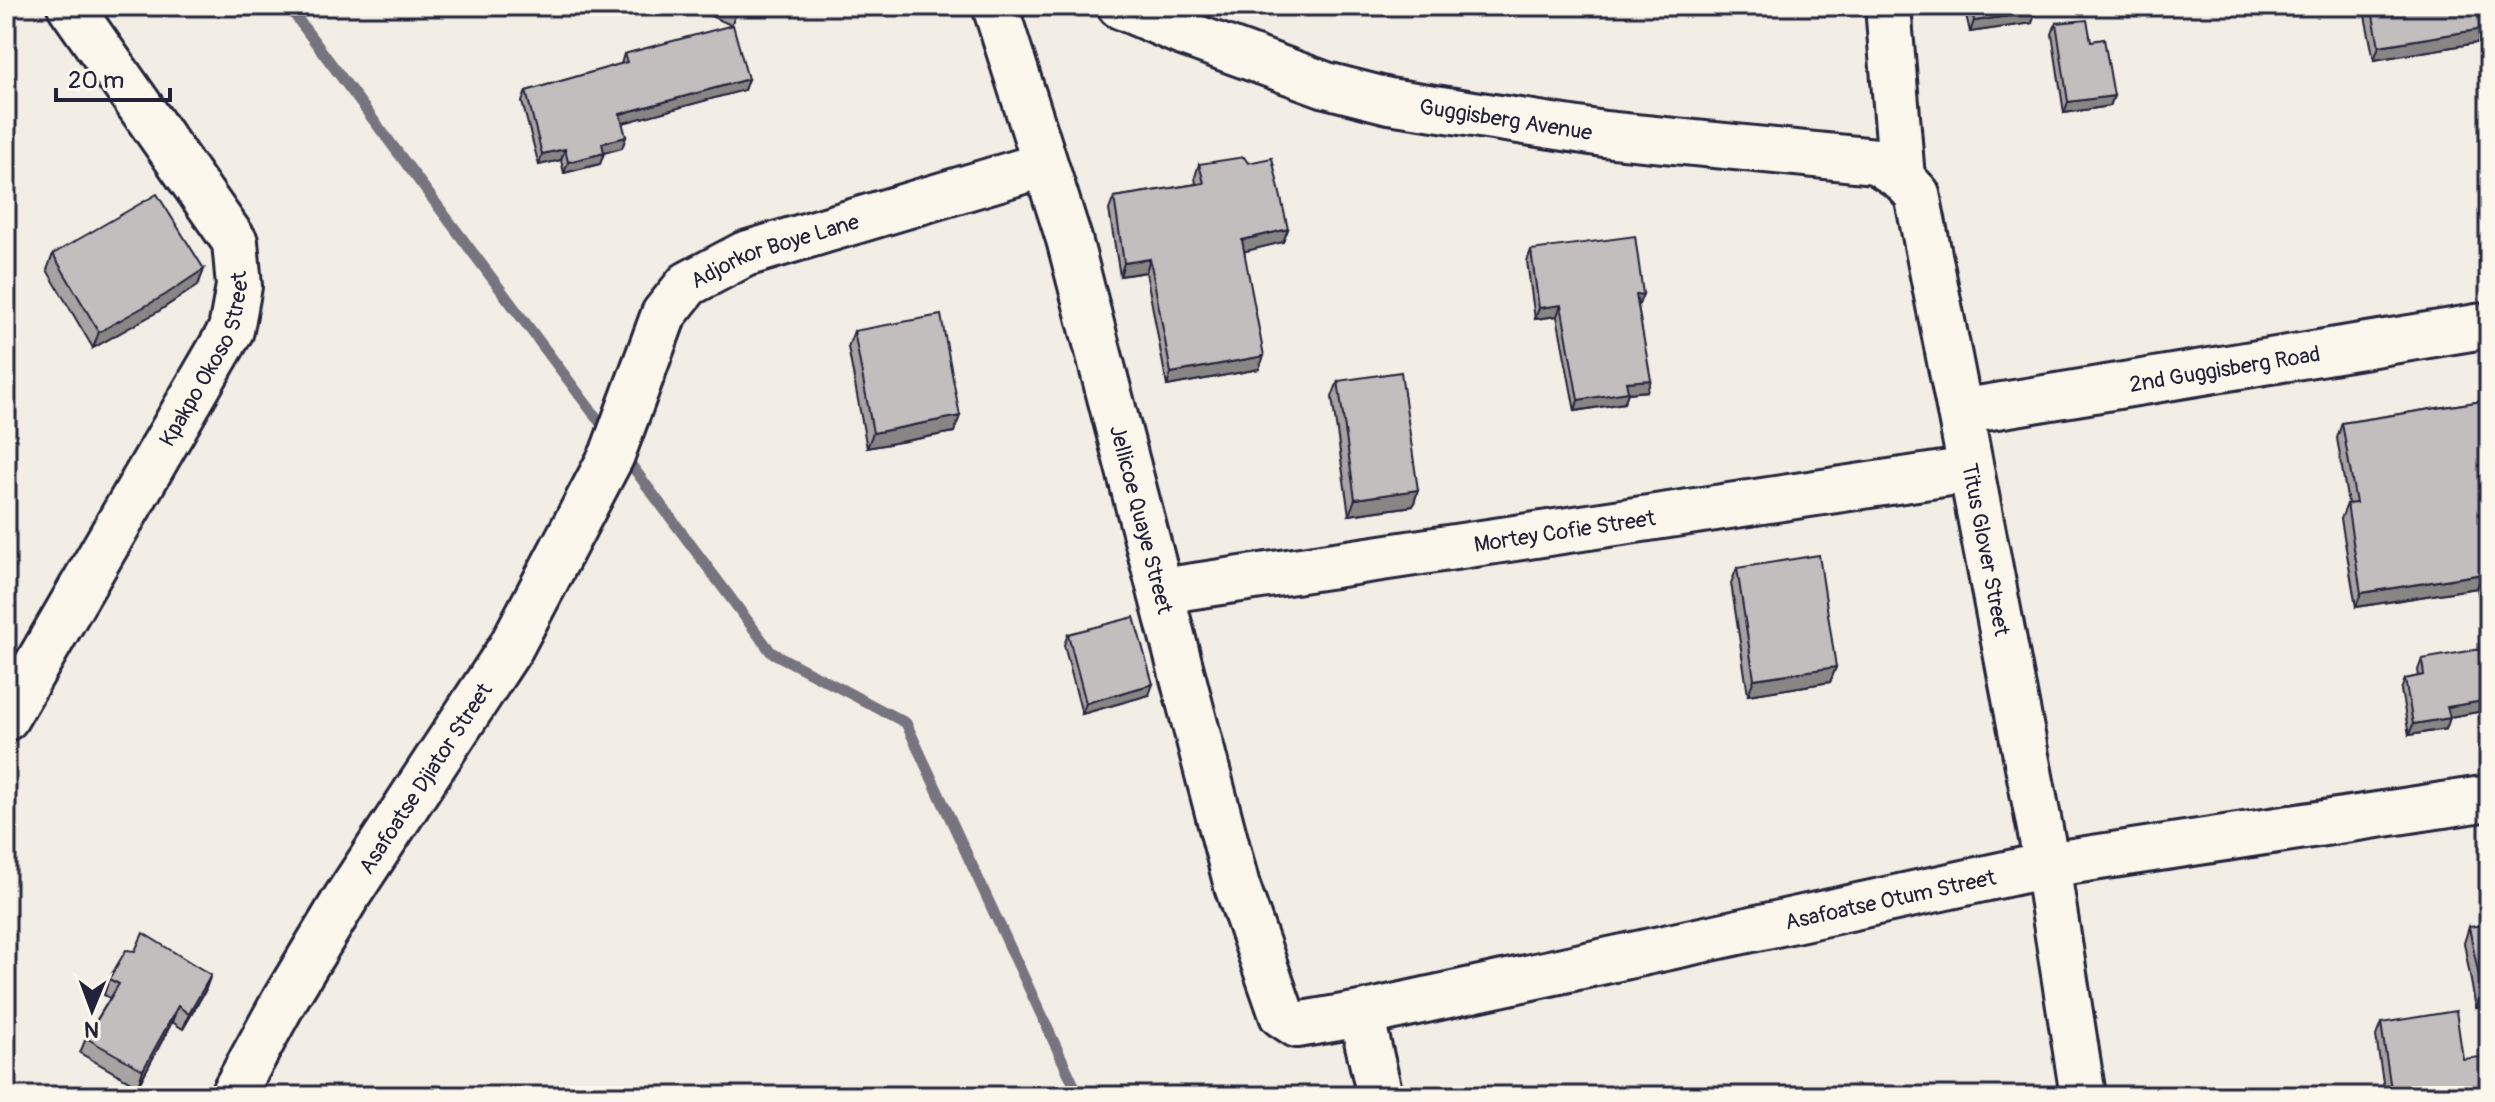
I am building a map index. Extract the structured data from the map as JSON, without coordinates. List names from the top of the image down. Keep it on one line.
{"streets":{"street":["Guggisberg Avenue","Adjorkor Boye Lane","Kpakpo Okoso Street","2nd Guggisberg Road","Jellicoe Quaye Street","Mortey Cofie Street","Titus Glover Street","Asafoatse Djiator Street","Asafoatse Otum Street"]},"crossings":[["Guggisberg Avenue","Titus Glover Street"],["Adjorkor Boye Lane","Jellicoe Quaye Street"],["Adjorkor Boye Lane","Asafoatse Djiator Street"],["2nd Guggisberg Road","Titus Glover Street"],["Jellicoe Quaye Street","Mortey Cofie Street"],["Jellicoe Quaye Street","Asafoatse Otum Street"],["Mortey Cofie Street","Titus Glover Street"],["Titus Glover Street","Asafoatse Otum Street"]],"scale_bar":"20 m","north":"bottom"}
